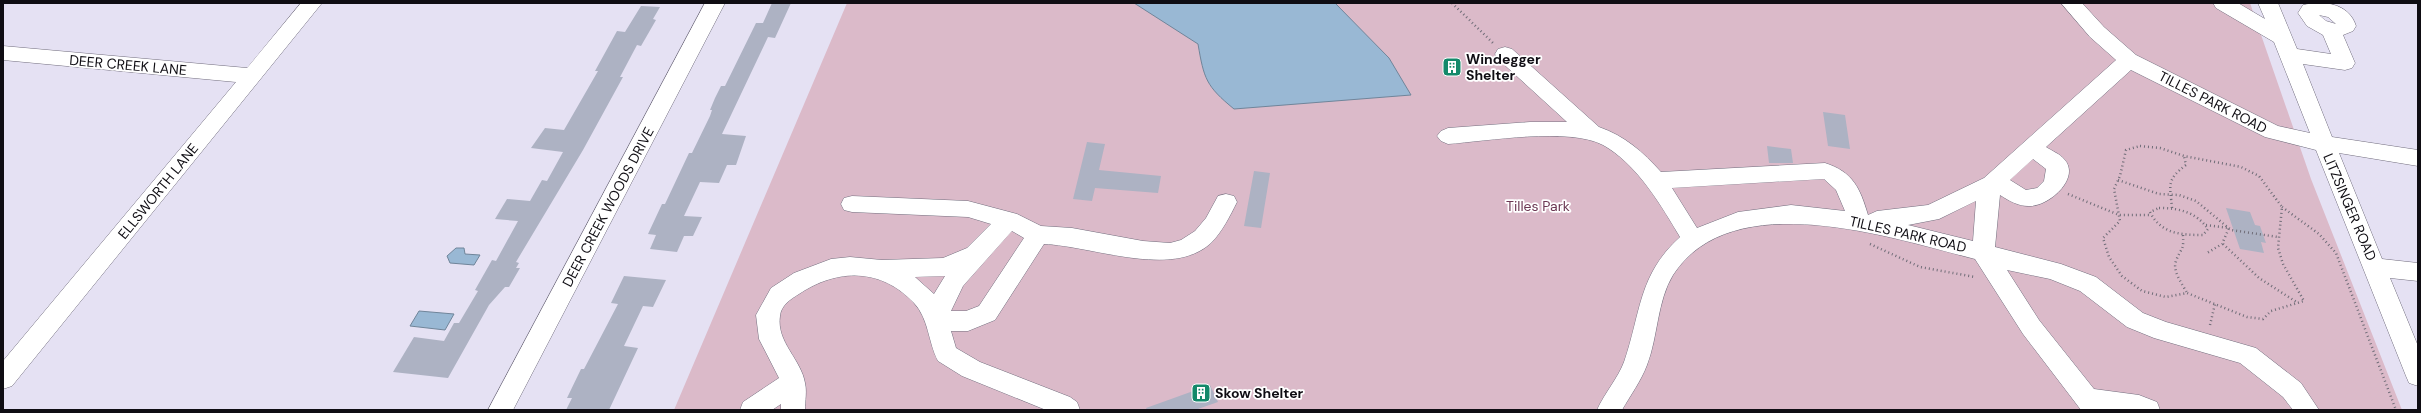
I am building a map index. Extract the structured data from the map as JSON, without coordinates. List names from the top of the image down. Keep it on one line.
{"streets":{"street":["DEER CREEK LANE","TILLES PARK ROAD","ELLSWORTH LANE","DEER CREEK WOODS DRIVE","LITZSINGER ROAD"]},"crossings":[["DEER CREEK LANE","ELLSWORTH LANE"],["TILLES PARK ROAD","LITZSINGER ROAD"]],"parks":["Tilles Park"],"places":{"building":["Windegger Shelter","Skow Shelter"]}}
